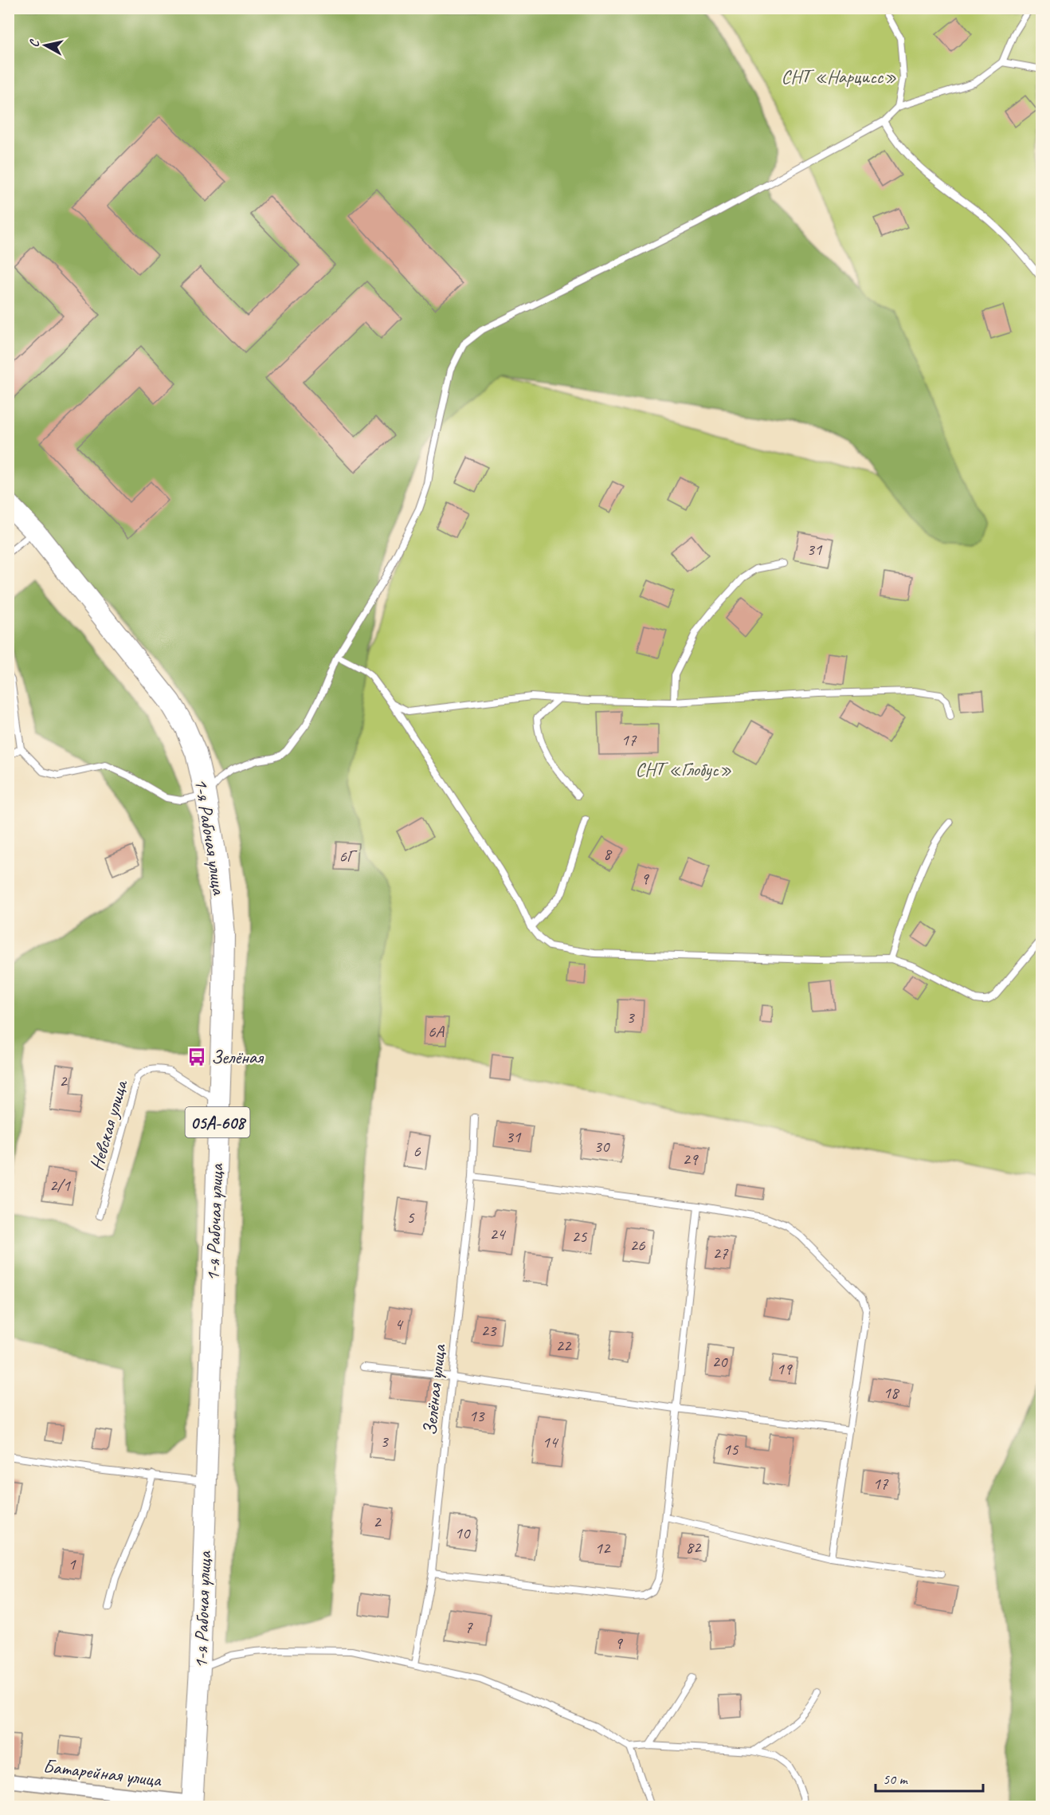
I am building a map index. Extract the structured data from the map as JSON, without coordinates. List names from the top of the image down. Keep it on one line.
{"streets":{"main road":["1-я Рабочая улица","05А-608"],"street":["Батарейная улица"],"lane":["Невская улица","Зелёная улица"]},"crossings":[["1-я Рабочая улица","Невская улица"],["1-я Рабочая улица","Батарейная улица"]],"parks":["СНТ «Нарцисс»","СНТ «Глобус»"],"places":{"bus stop":["Зелёная"]},"house_numbers":["31","17","8","6Г","9","3","6А","2","31","30","6","29","2/1","5","24","25","26","27","4","23","22","20","19","18","13","3","14","15","17","2","10","82","12","1","7","9"],"scale_bar":"50 m","north":"left"}
